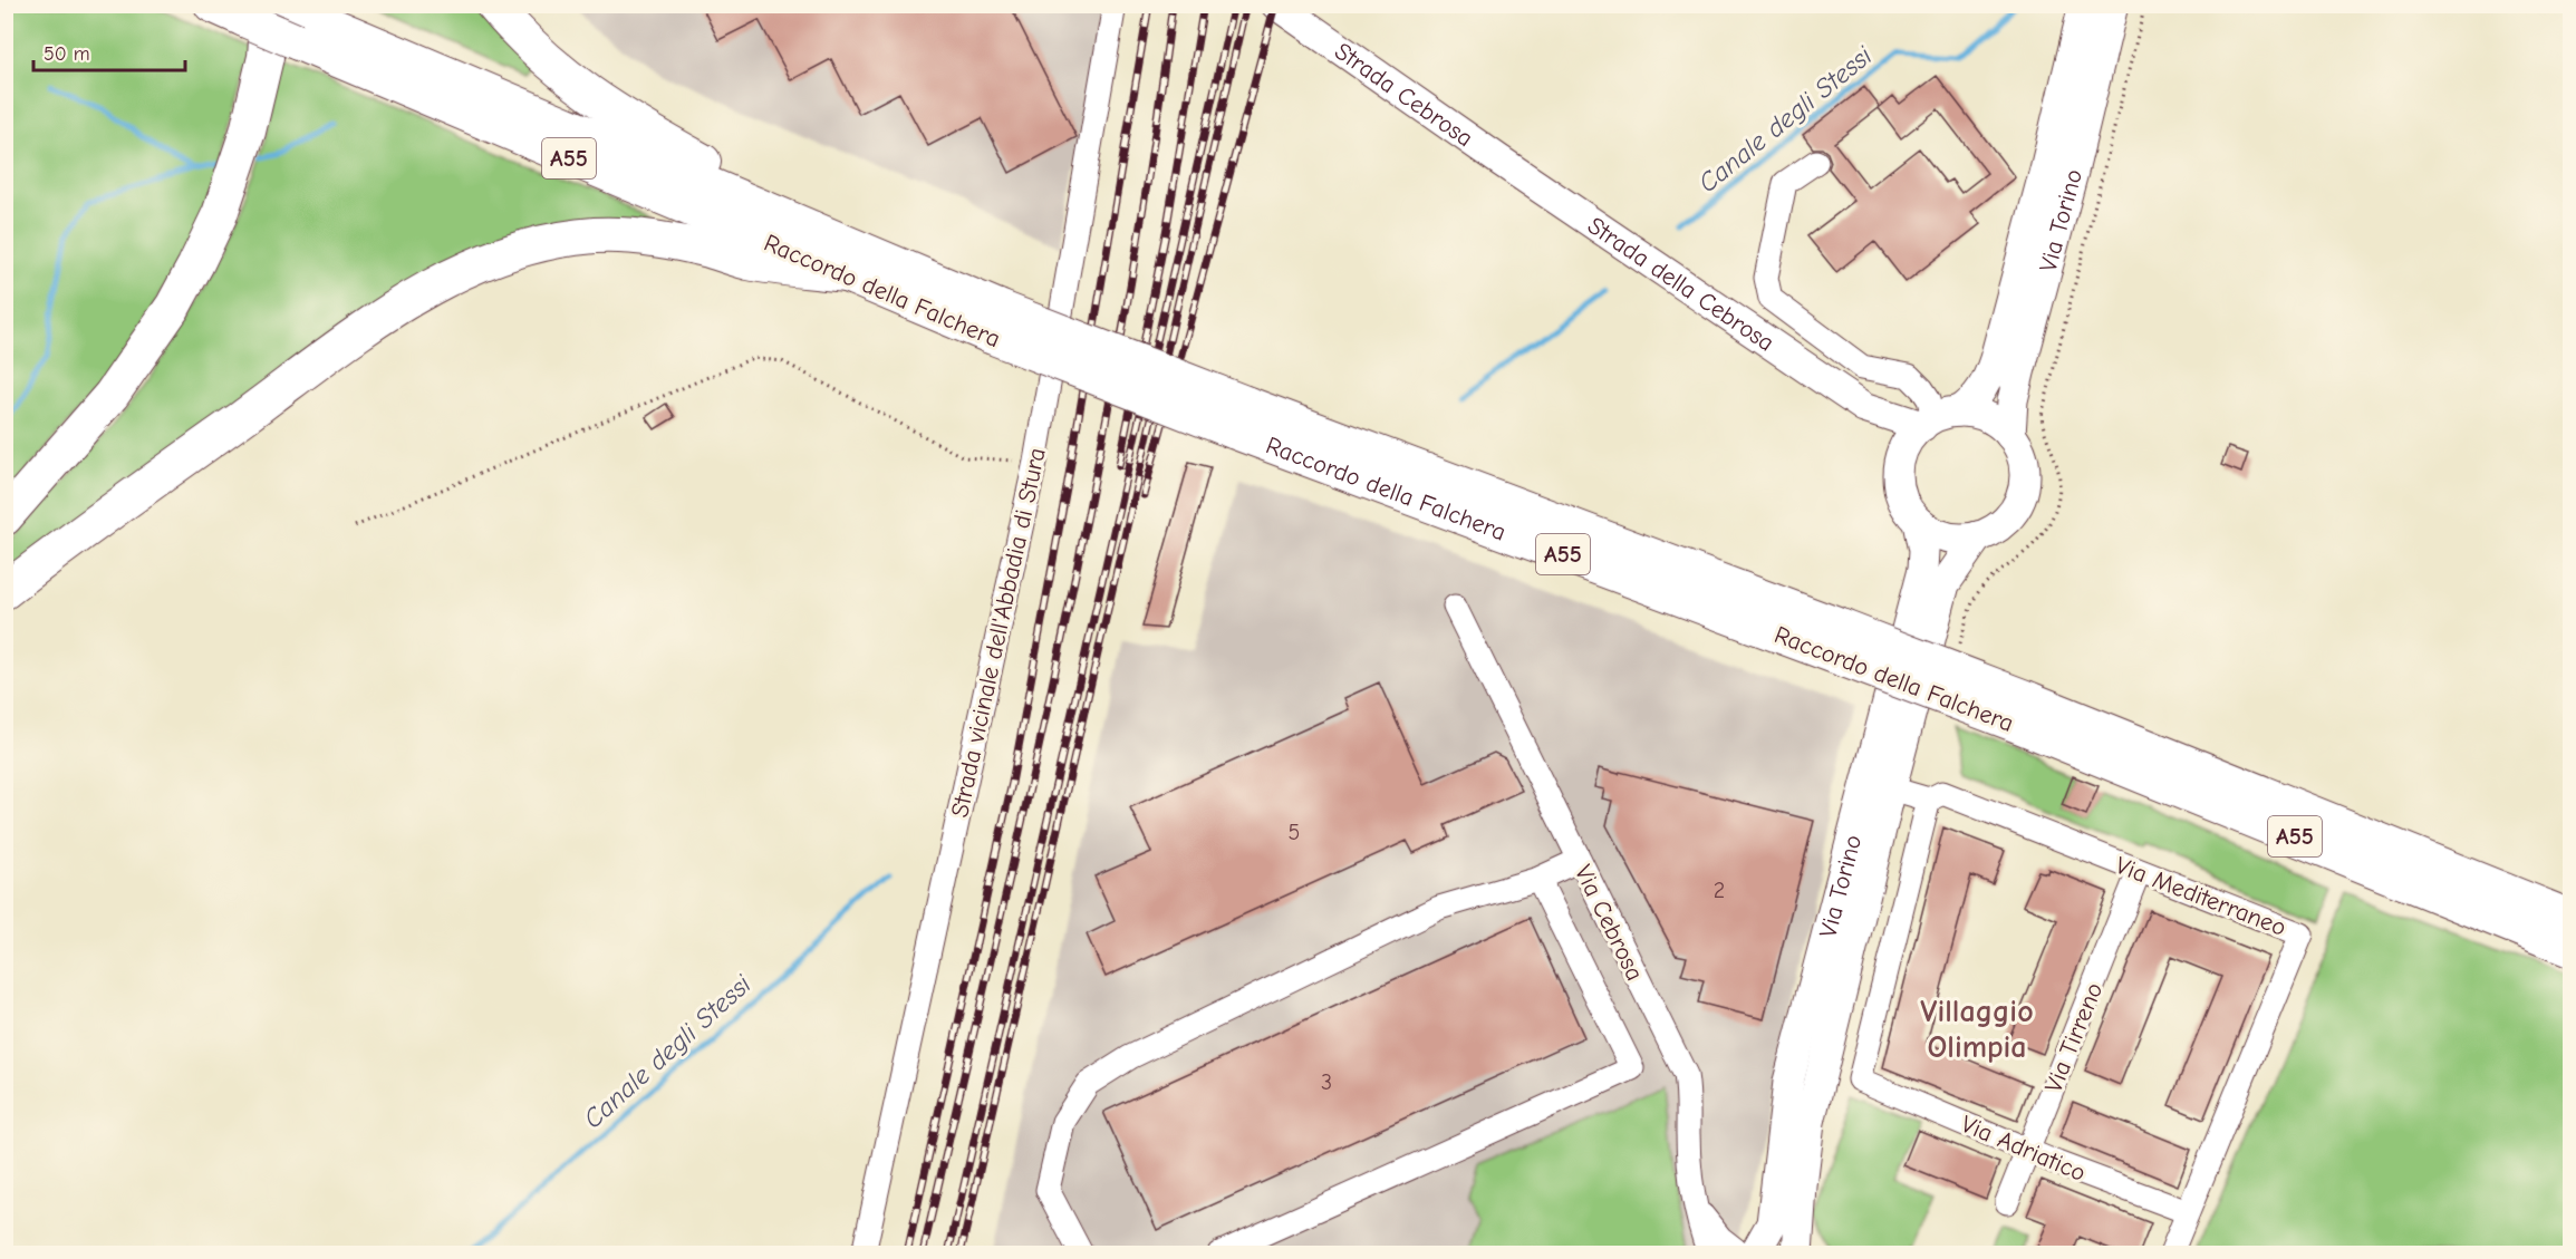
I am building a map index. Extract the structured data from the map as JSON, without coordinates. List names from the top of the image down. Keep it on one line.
{"streets":{"highway":["A55","Raccordo della Falchera"],"main road":["Strada Cebrosa","Via Torino","Strada della Cebrosa"],"street":["Strada vicinale dell'Abbadia di Stura","Via Mediterraneo","Via Cebrosa","Via Tirreno","Via Adriatico"]},"crossings":[["Strada Cebrosa","Strada della Cebrosa"],["A55","Raccordo della Falchera"],["Via Torino","Strada della Cebrosa"],["Via Torino","Via Mediterraneo"],["Via Mediterraneo","Via Tirreno"],["Via Mediterraneo","Via Adriatico"],["Via Tirreno","Via Adriatico"]],"districts":["Villaggio Olimpia"],"water":["Canale degli Stessi"],"house_numbers":["5","2","3"],"scale_bar":"50 m"}
